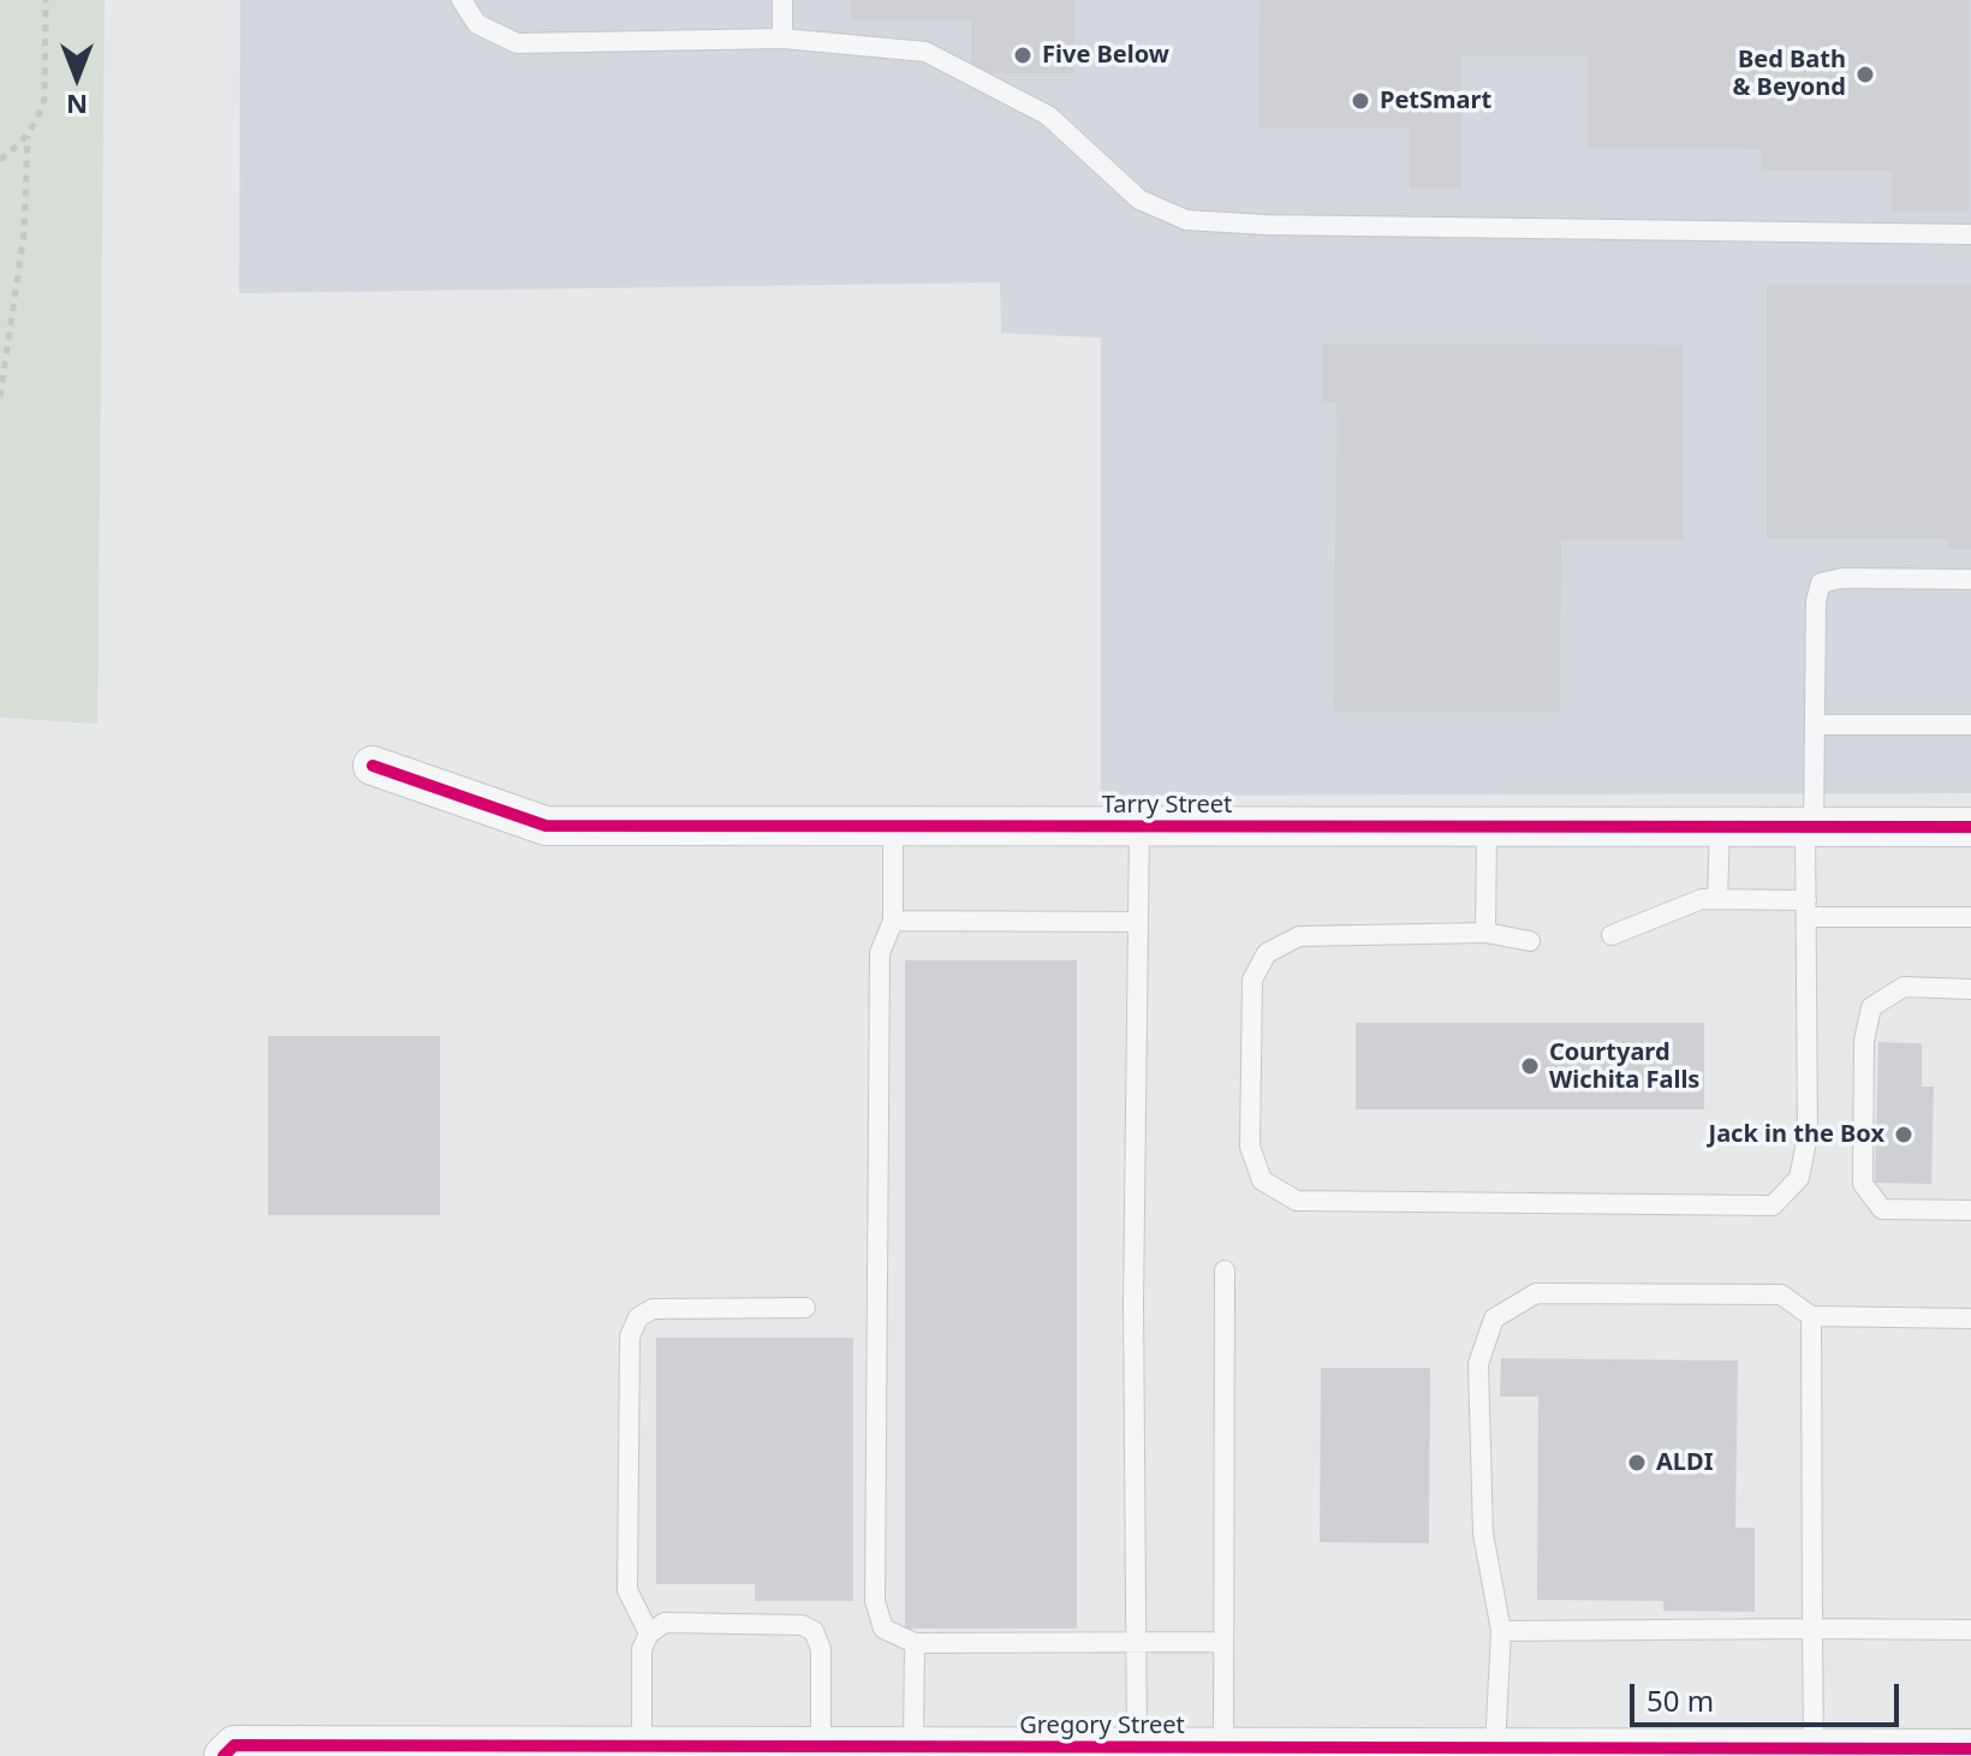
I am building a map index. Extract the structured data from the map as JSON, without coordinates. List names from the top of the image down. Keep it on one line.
{"streets":{"street":["Tarry Street","Gregory Street"]},"places":["Five Below","Bed Bath & Beyond","PetSmart","Courtyard Wichita Falls","Jack in the Box","ALDI"],"scale_bar":"50 m","north":"bottom"}
